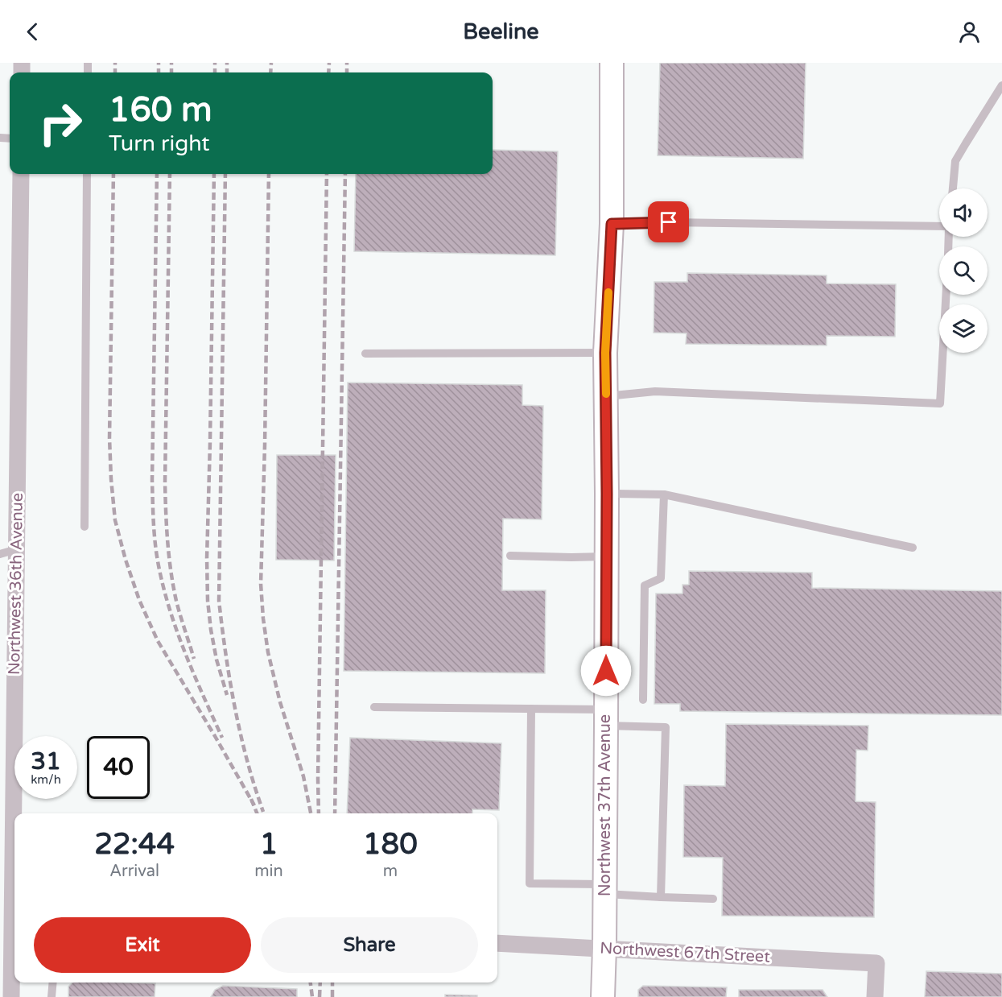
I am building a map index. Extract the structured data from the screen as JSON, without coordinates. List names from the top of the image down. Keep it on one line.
{"streets":{"street":["Northwest 36th Avenue","Northwest 37th Avenue","Northwest 67th Street"]},"crossings":[["Northwest 37th Avenue","Northwest 67th Street"]],"page":{"header":"Beeline","turn":["160 m","Turn right"],"speed":"31 km/h","limit":"40","eta":["22:44","Arrival","1","min","180","m"],"buttons":["Exit","Share"]}}
